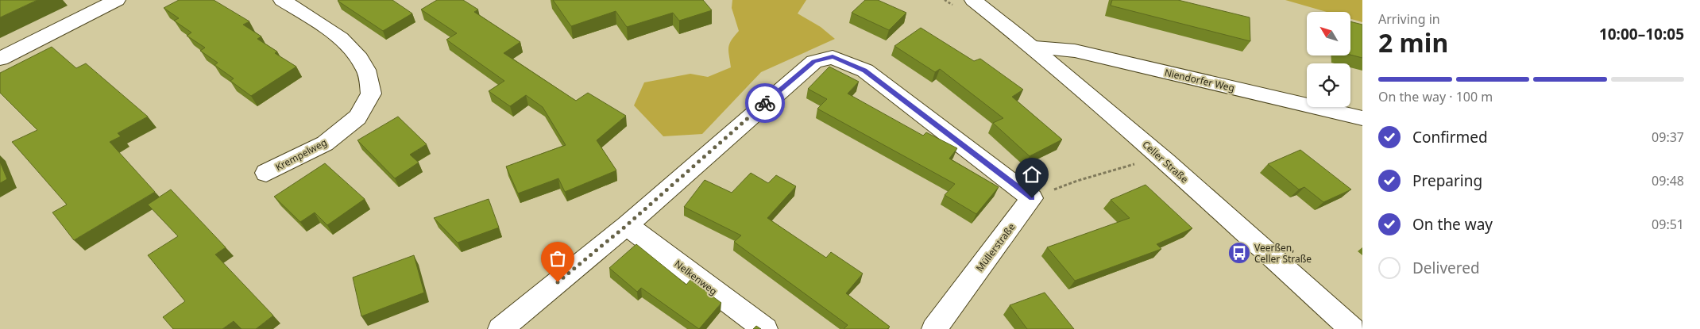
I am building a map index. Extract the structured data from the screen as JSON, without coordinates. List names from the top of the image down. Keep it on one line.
{"streets":{"street":["Niendorfer Weg","Krempelweg","Celler Straße","Müllerstraße","Nelkenweg"]},"crossings":[["Niendorfer Weg","Celler Straße"]],"places":{"bus stop":["Veerßen, Celler Straße"]},"north":"top left","page":{"heading":["2 min","Arriving in","10:00–10:05"],"bar":"On the way · 100 m","list":[["Confirmed","09:37"],["Preparing","09:48"],["On the way","09:51"],"Delivered"]}}
